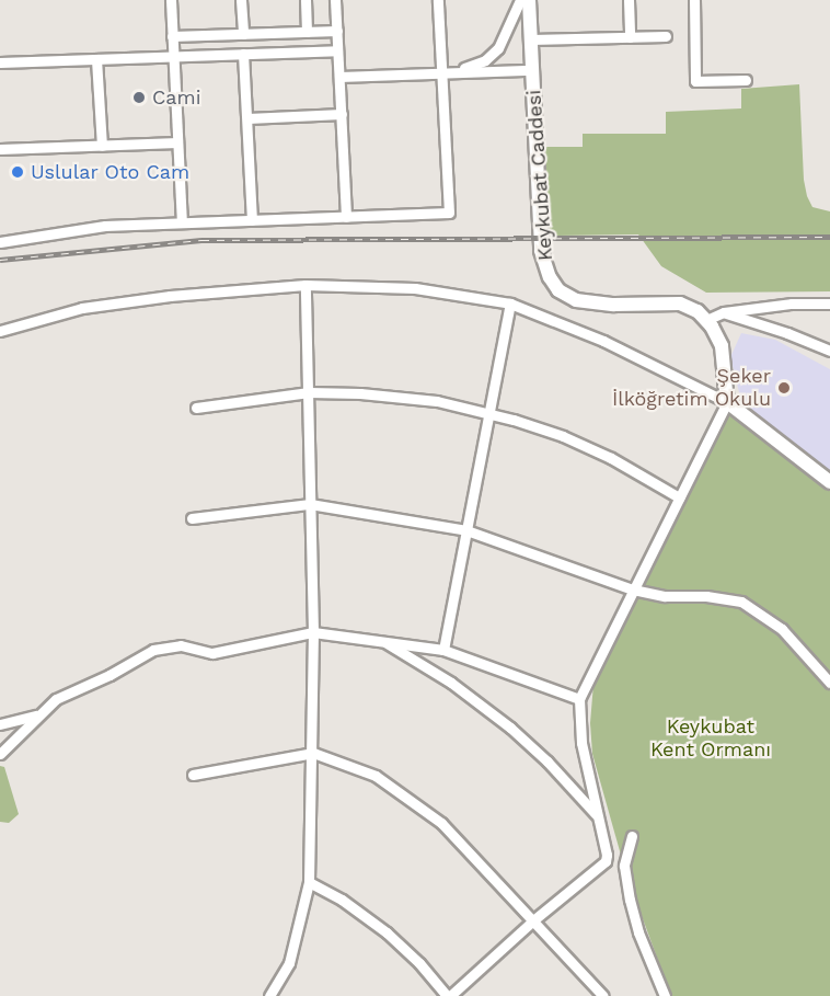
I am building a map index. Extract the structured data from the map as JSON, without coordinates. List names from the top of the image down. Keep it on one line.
{"streets":{"street":["Keykubat Caddesi"]},"parks":["Keykubat Kent Ormanı"],"places":["Cami","Uslular Oto Cam","Şeker İlköğretim Okulu"]}
